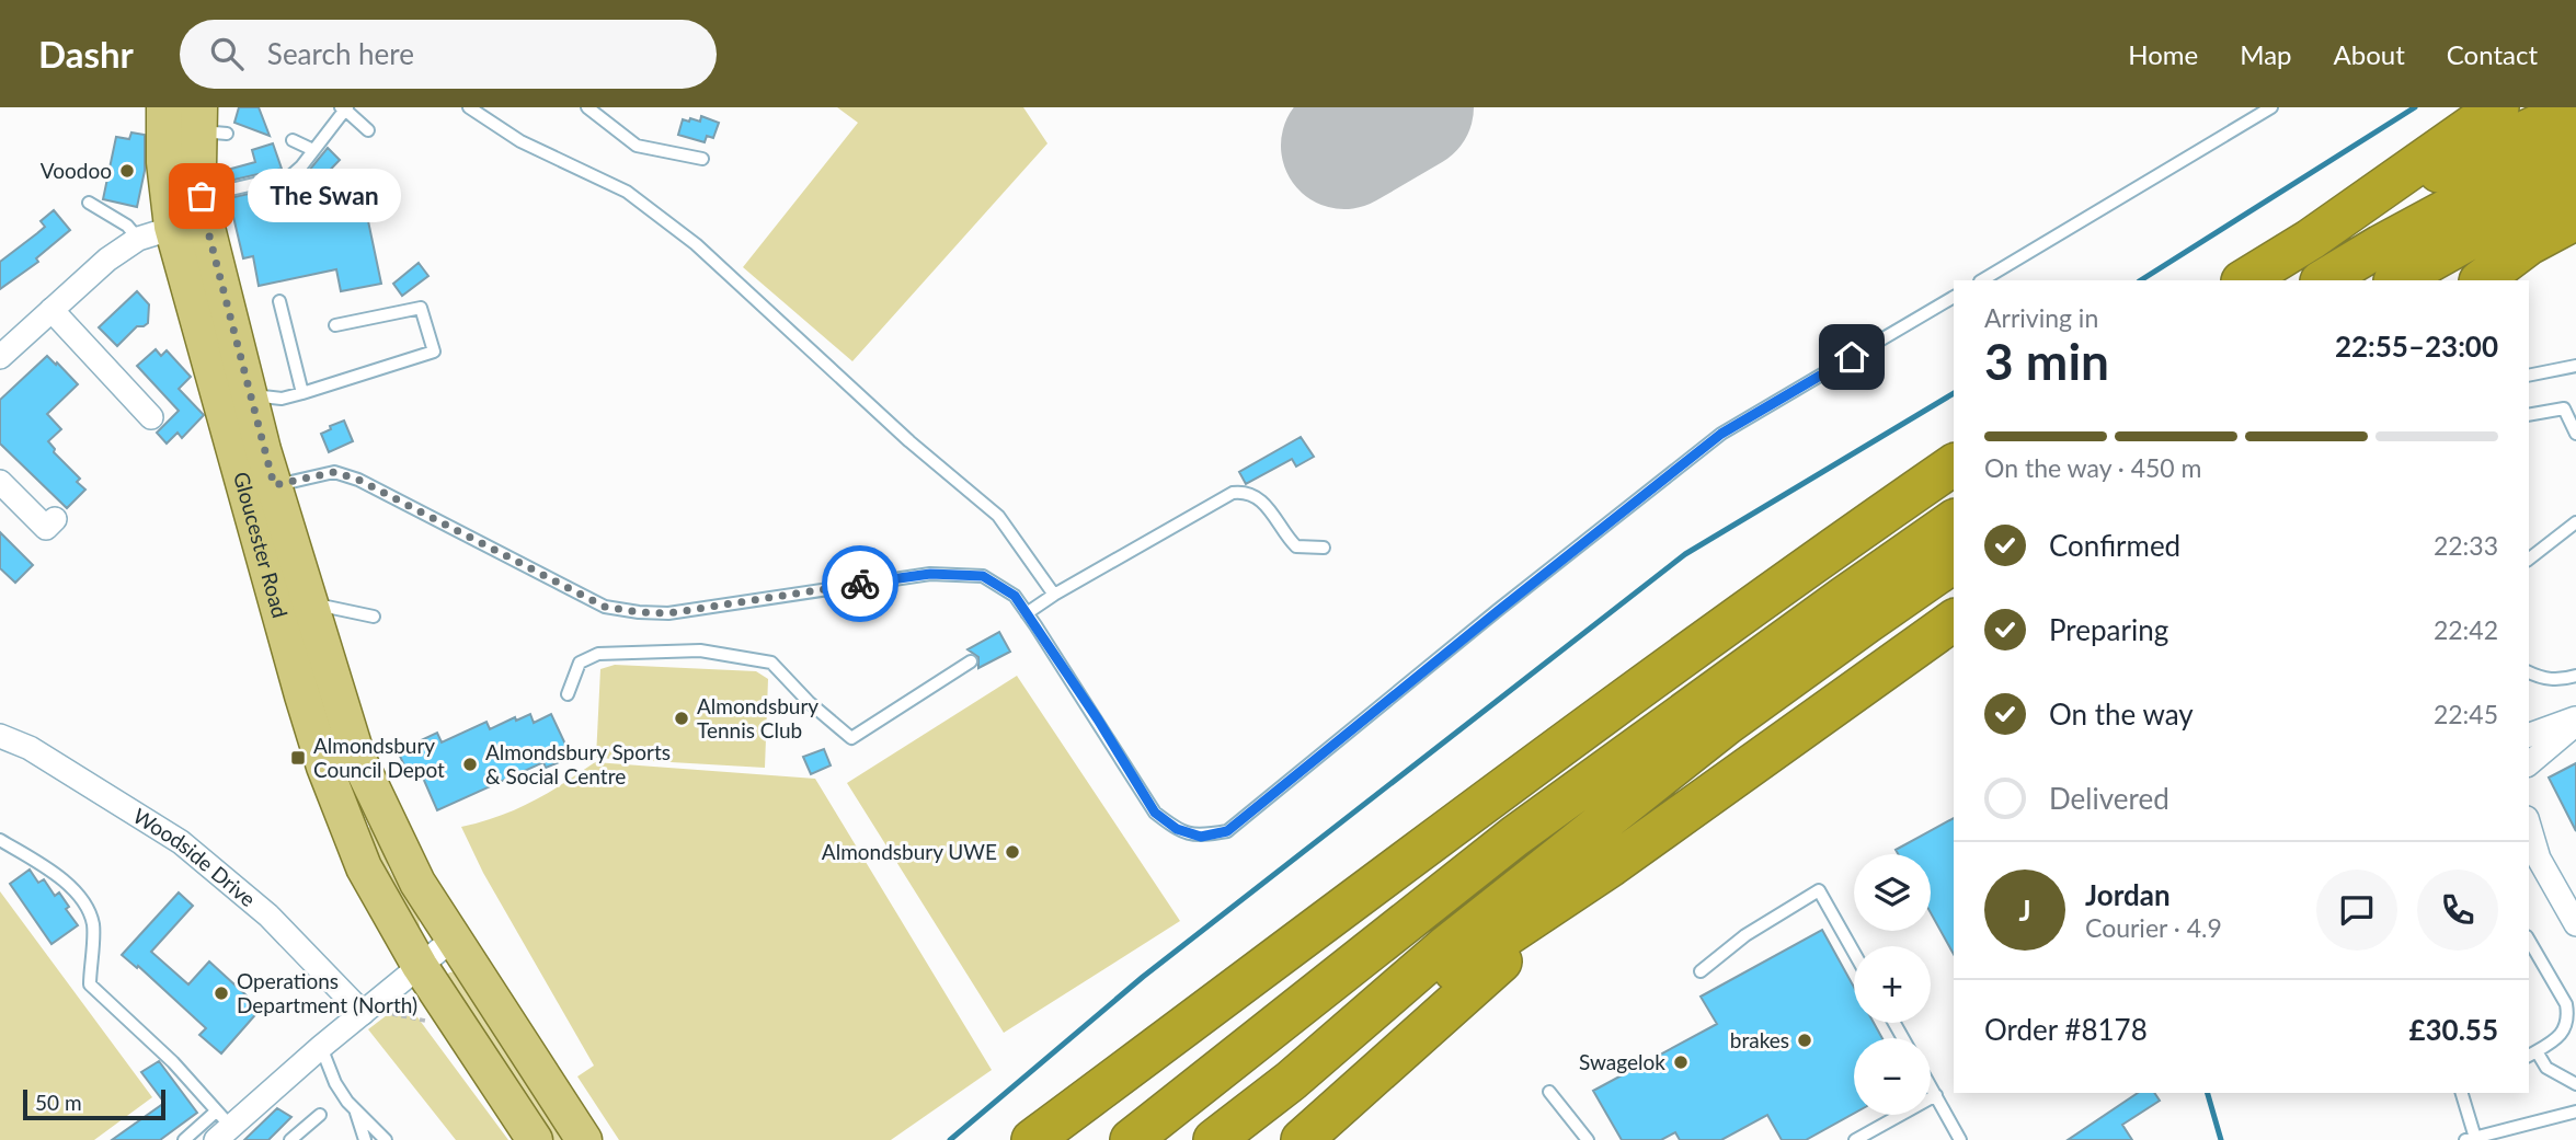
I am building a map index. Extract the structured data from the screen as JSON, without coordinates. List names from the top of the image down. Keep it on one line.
{"streets":{"main road":["Gloucester Road"],"street":["Woodside Drive"]},"places":{"other":["Voodoo","The Swan","Almondsbury Tennis Club","Almondsbury Sports & Social Centre","Almondsbury UWE","Operations Department (North)","brakes","Swagelok"],"transit":["Almondsbury Council Depot"]},"scale_bar":"50 m","page":{"header":"Dashr","search":"Search here","nav":["Home","Map","About","Contact"],"bubble":"The Swan","heading":["3 min","Arriving in","22:55–23:00"],"panel":["Jordan","Courier · 4.9","Order #8178","£30.55"],"bar":"On the way · 450 m","list":[["Confirmed","22:33"],["Preparing","22:42"],["On the way","22:45"],"Delivered"],"map_buttons":["+","−"],"round":"J","scale":"50 m"}}
